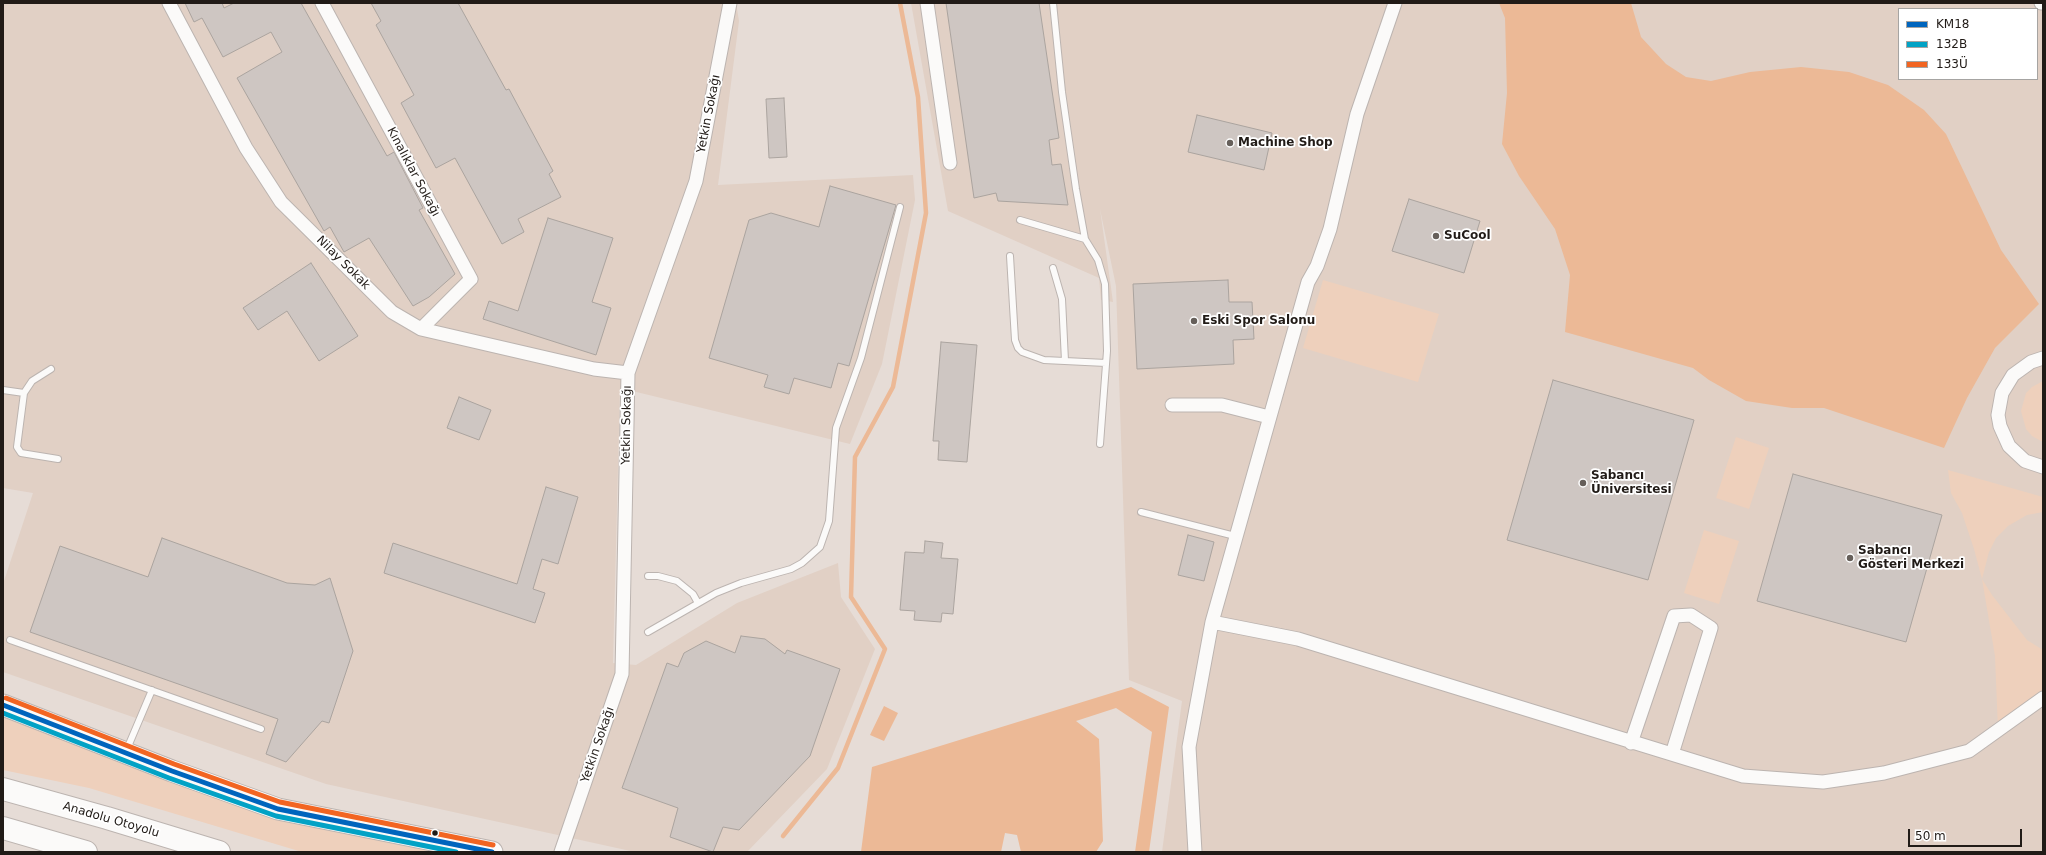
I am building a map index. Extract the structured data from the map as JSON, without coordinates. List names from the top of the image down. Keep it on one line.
{"streets":{"highway":["Anadolu Otoyolu"],"street":["Yetkin Sokağı","Kınalıklar Sokağı","Nilay Sokak"]},"crossings":[["Yetkin Sokağı","Nilay Sokak"],["Kınalıklar Sokağı","Nilay Sokak"]],"places":["Machine Shop","SuCool","Eski Spor Salonu","Sabancı Üniversitesi","Sabancı Gösteri Merkezi"],"lines":["transit line 133Ü","transit line KM18","transit line 132B"],"legend":["KM18","132B","133Ü"],"scale_bar":"50 m"}
